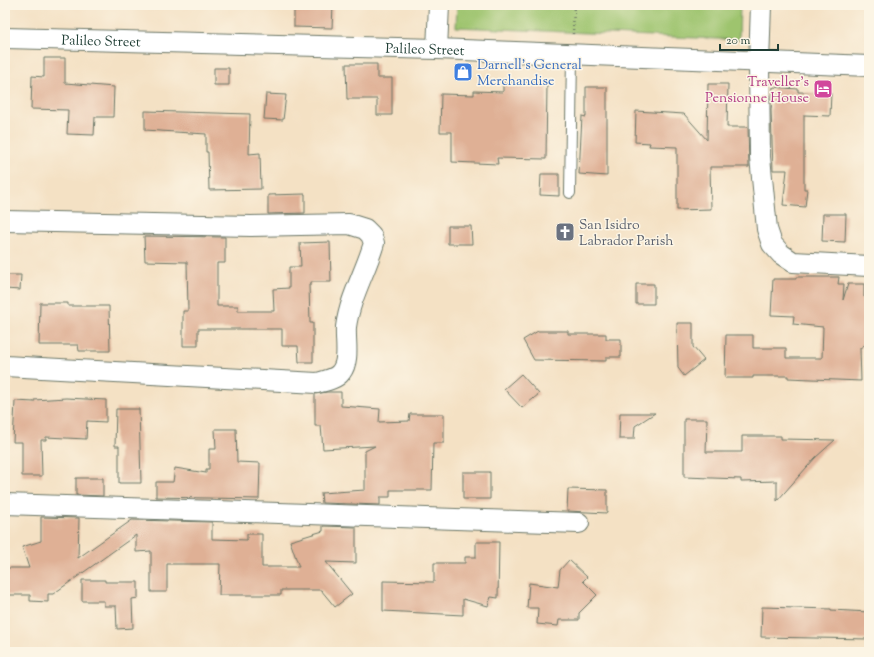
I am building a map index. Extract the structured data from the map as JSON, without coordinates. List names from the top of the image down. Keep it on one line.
{"streets":{"street":["Palileo Street"]},"places":{"shop":["Darnell's General Merchandise"],"hotel":["Traveller's Pensionne House"],"church":["San Isidro Labrador Parish"]},"scale_bar":"20 m"}
